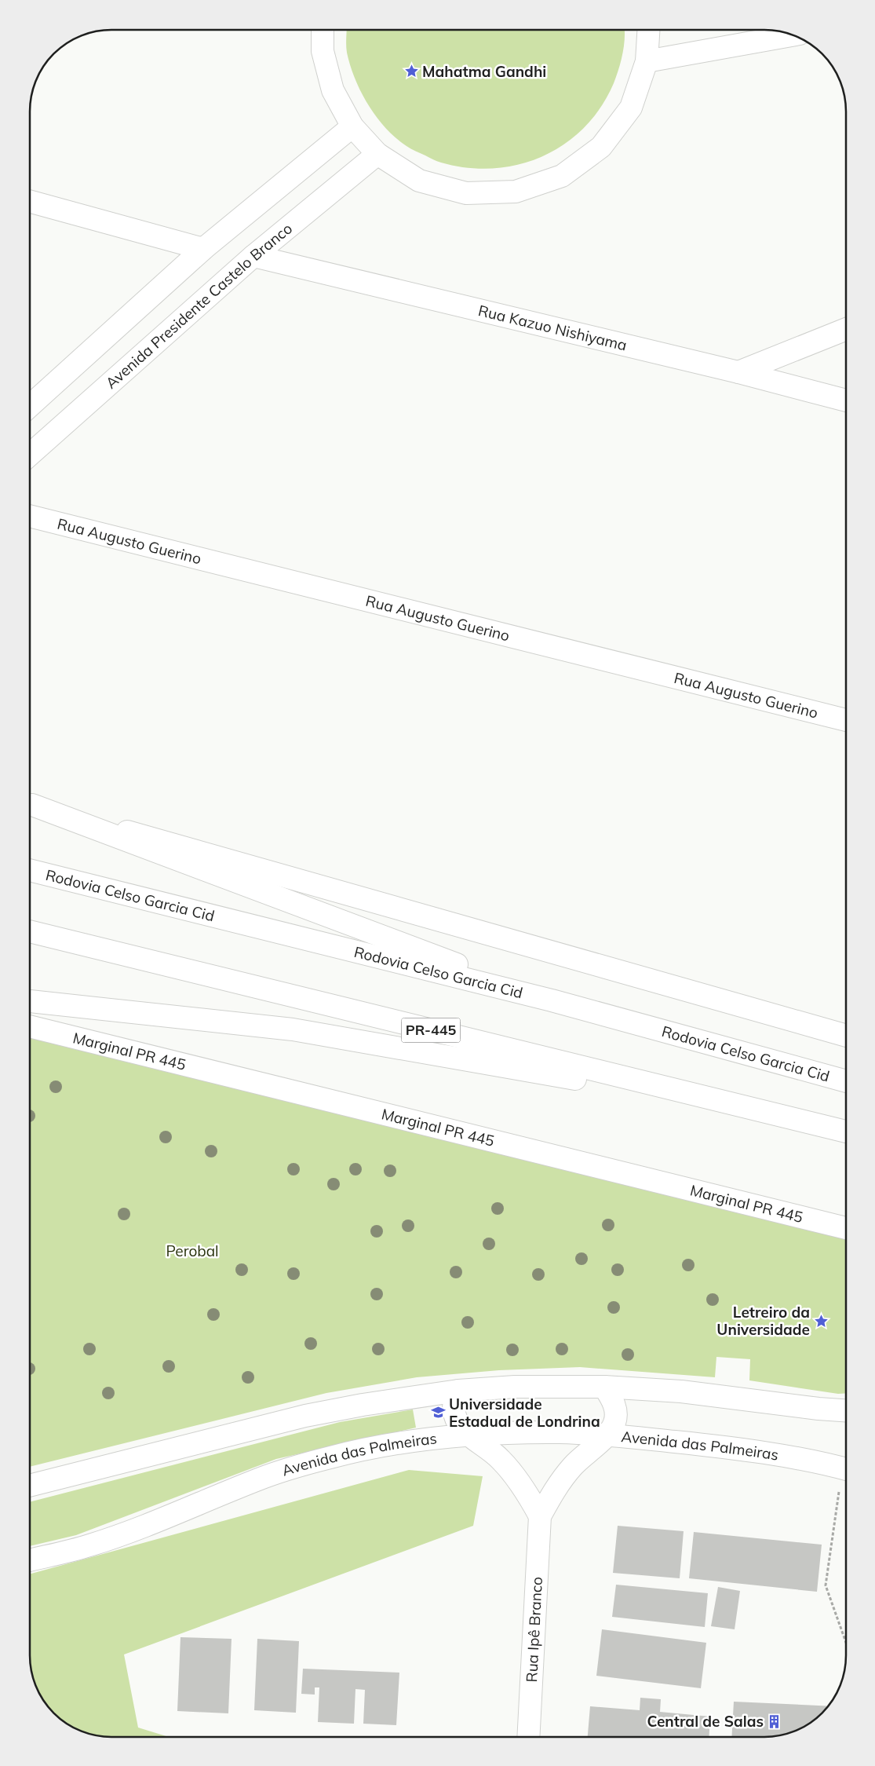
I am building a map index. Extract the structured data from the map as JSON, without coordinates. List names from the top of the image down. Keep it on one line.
{"streets":{"main road":["Avenida Presidente Castelo Branco","Rua Kazuo Nishiyama","Rua Augusto Guerino","Rodovia Celso Garcia Cid","PR-445","Marginal PR 445","Avenida das Palmeiras","Rua Ipê Branco"]},"crossings":[["Avenida Presidente Castelo Branco","Rua Kazuo Nishiyama"]],"parks":["Perobal"],"places":{"place":["Mahatma Gandhi","Letreiro da Universidade"],"school or university":["Universidade Estadual de Londrina"],"building":["Central de Salas"]}}
